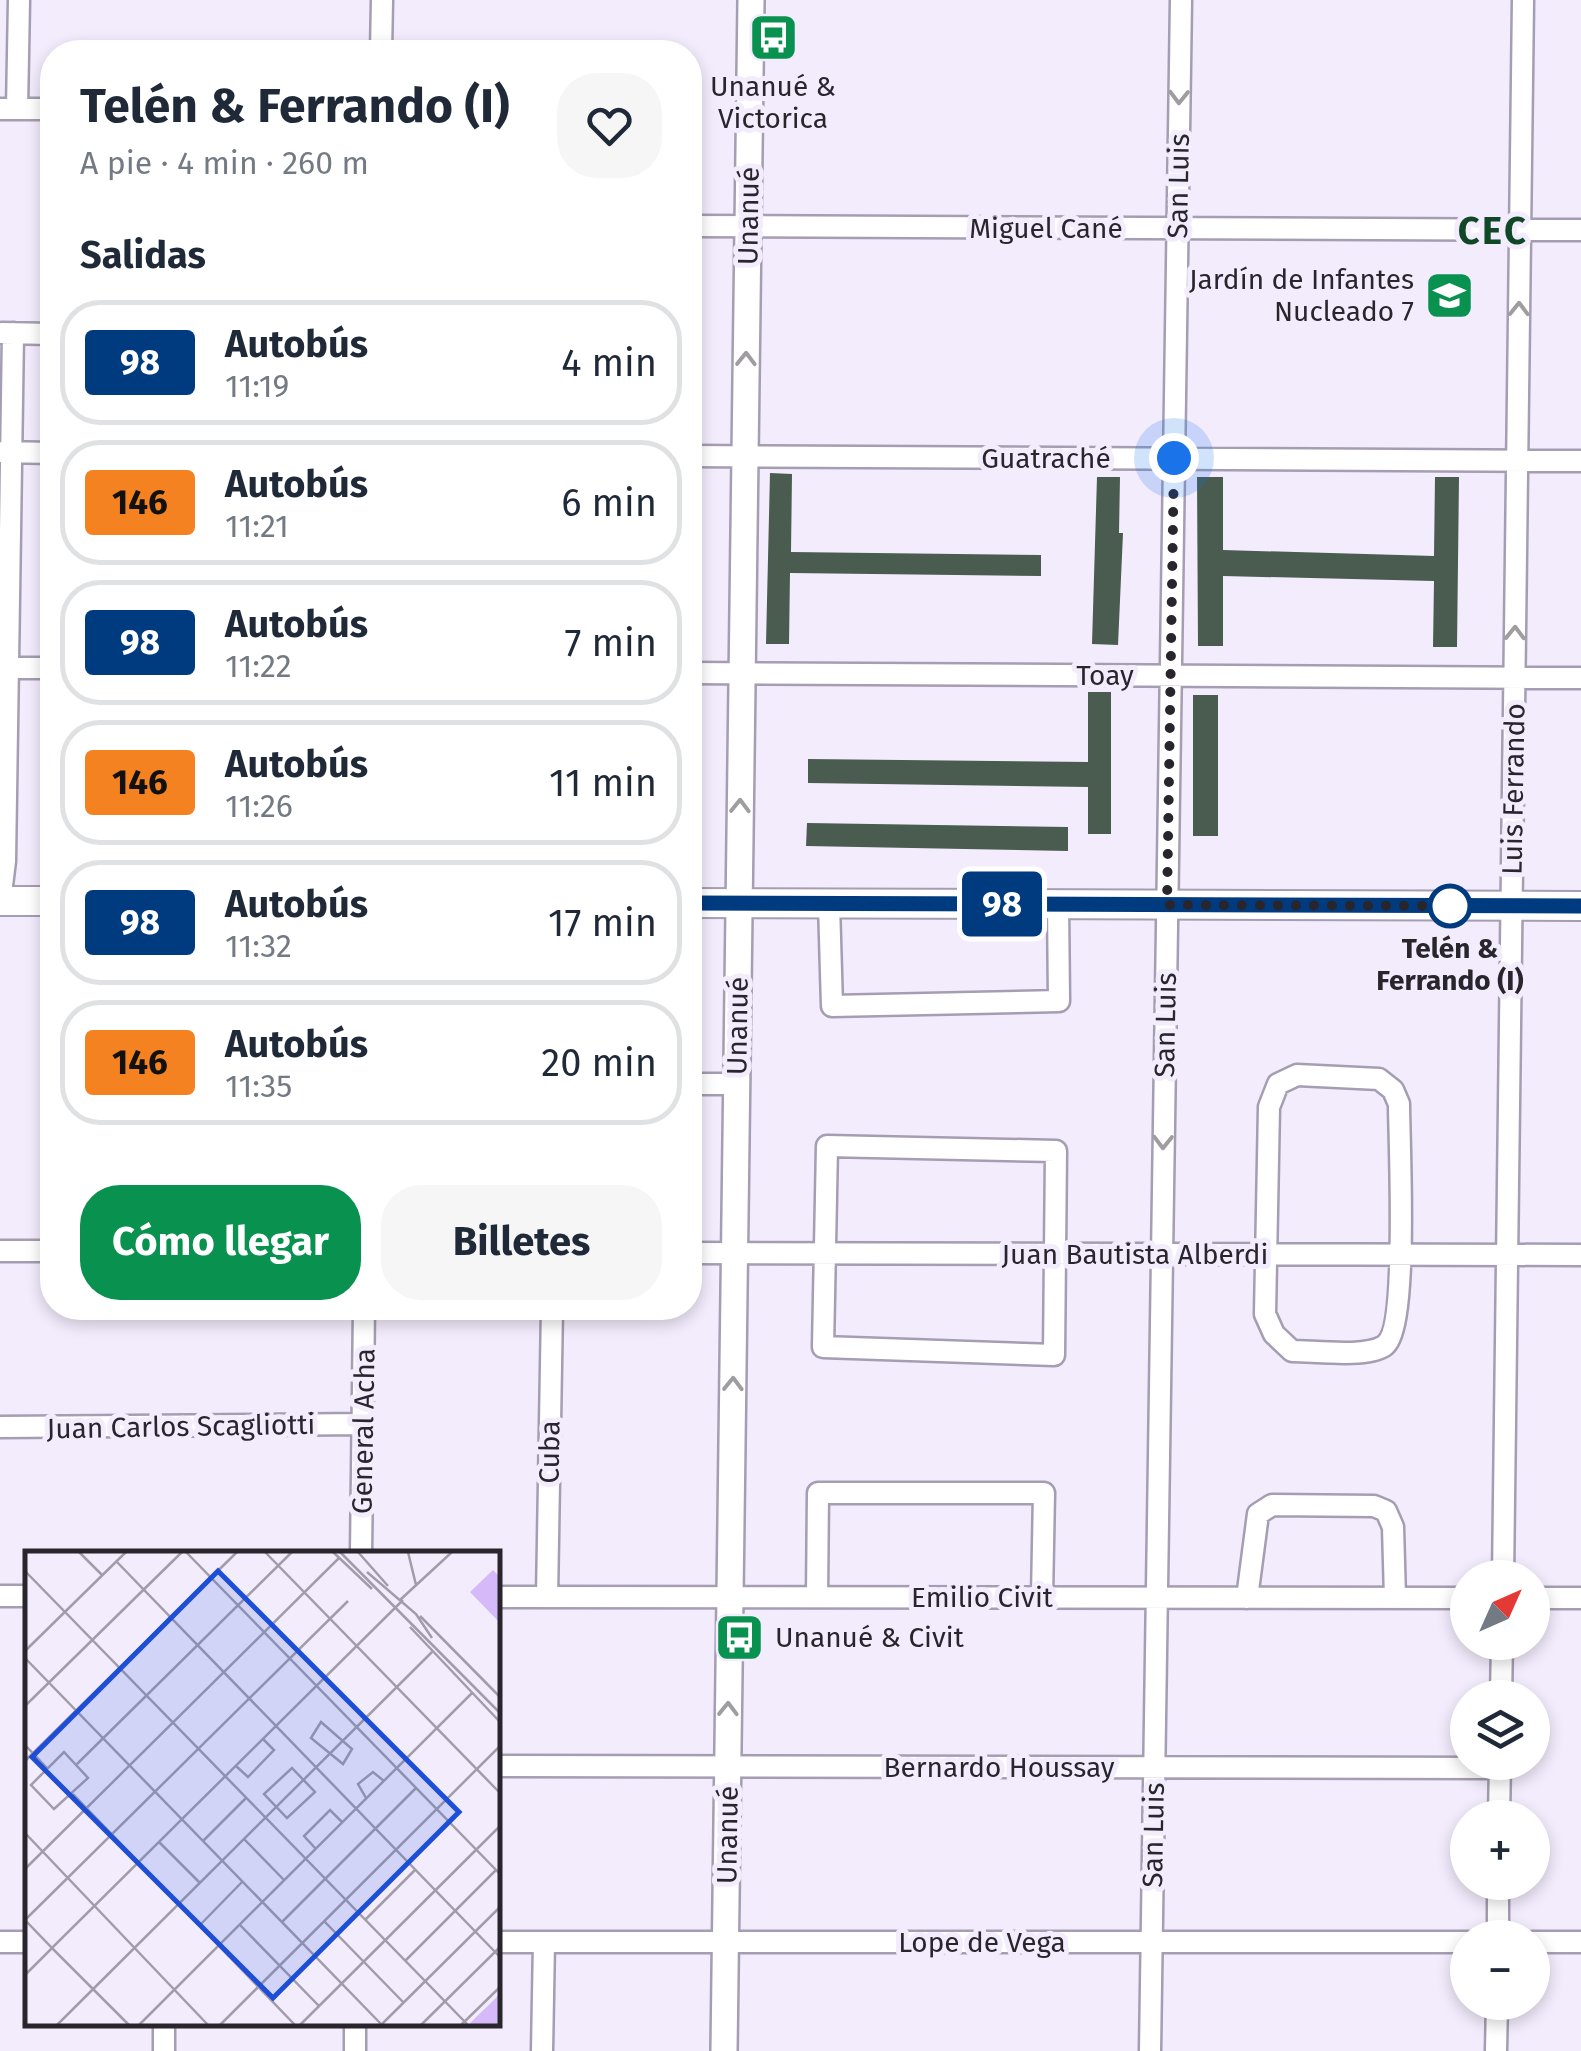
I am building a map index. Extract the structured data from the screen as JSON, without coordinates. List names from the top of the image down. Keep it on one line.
{"streets":{"street":["San Luis","Unanué","Miguel Cané","Guatraché","Toay","Luis Ferrando","Juan Bautista Alberdi","Juan Carlos Scagliotti","General Acha","Cuba","Emilio Civit","Bernardo Houssay","Lope de Vega"]},"crossings":[["San Luis","Miguel Cané"],["San Luis","Guatraché"],["San Luis","Toay"],["San Luis","Juan Bautista Alberdi"],["San Luis","Emilio Civit"],["San Luis","Bernardo Houssay"],["San Luis","Lope de Vega"],["Unanué","Miguel Cané"],["Unanué","Guatraché"],["Unanué","Toay"],["Unanué","Juan Bautista Alberdi"],["Unanué","Emilio Civit"],["Unanué","Bernardo Houssay"],["Unanué","Lope de Vega"],["Miguel Cané","Luis Ferrando"],["Guatraché","Luis Ferrando"],["Toay","Luis Ferrando"],["Luis Ferrando","Juan Bautista Alberdi"],["Juan Carlos Scagliotti","General Acha"],["Cuba","Emilio Civit"]],"one_way":["Unanué"],"districts":["CEC"],"places":{"bus stop":["Unanué & Victorica","Unanué & Civit"],"school or university":["Jardín de Infantes Nucleado 7"],"other":["Telén & Ferrando (I)"]},"lines":["bus line 98"],"north":"top right","page":{"on_map":"98","heading":[["Telén & Ferrando (I)","A pie · 4 min · 260 m"],"Salidas"],"list":[{"mark":"98","name":"Autobús","note":"11:19","value":"4 min"},{"mark":"146","name":"Autobús","note":"11:21","value":"6 min"},{"mark":"98","name":"Autobús","note":"11:22","value":"7 min"},{"mark":"146","name":"Autobús","note":"11:26","value":"11 min"},{"mark":"98","name":"Autobús","note":"11:32","value":"17 min"},{"mark":"146","name":"Autobús","note":"11:35","value":"20 min"}],"buttons":["Cómo llegar","Billetes"],"map_buttons":["+","−"]}}
